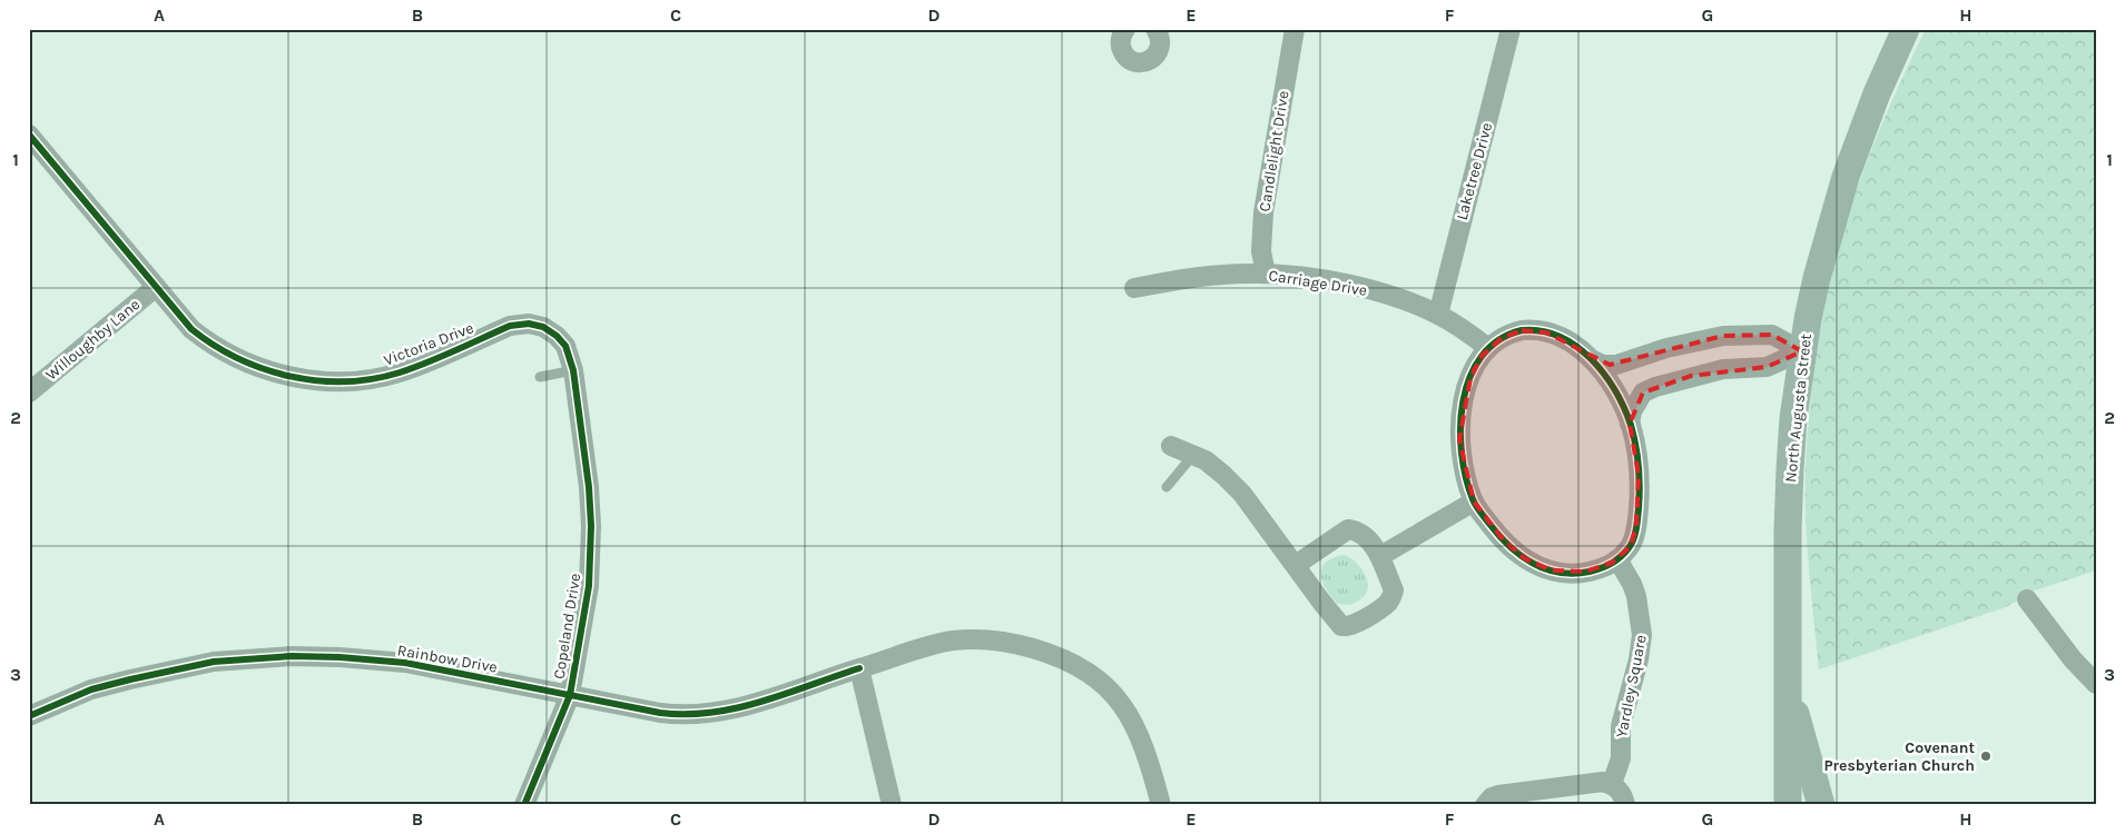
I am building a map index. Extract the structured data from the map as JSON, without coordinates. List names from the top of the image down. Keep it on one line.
{"streets":{"main road":["North Augusta Street"],"street":["Candlelight Drive","Laketree Drive","Carriage Drive","Willoughby Lane","Victoria Drive","Copeland Drive","Rainbow Drive","Yardley Square"]},"crossings":[["Candlelight Drive","Carriage Drive"],["Laketree Drive","Carriage Drive"],["Willoughby Lane","Victoria Drive"],["Victoria Drive","Copeland Drive"],["Copeland Drive","Rainbow Drive"]],"places":["Covenant Presbyterian Church"],"grid":{"columns":["A","B","C","D","E","F","G","H"],"rows":["1","2","3"]}}
